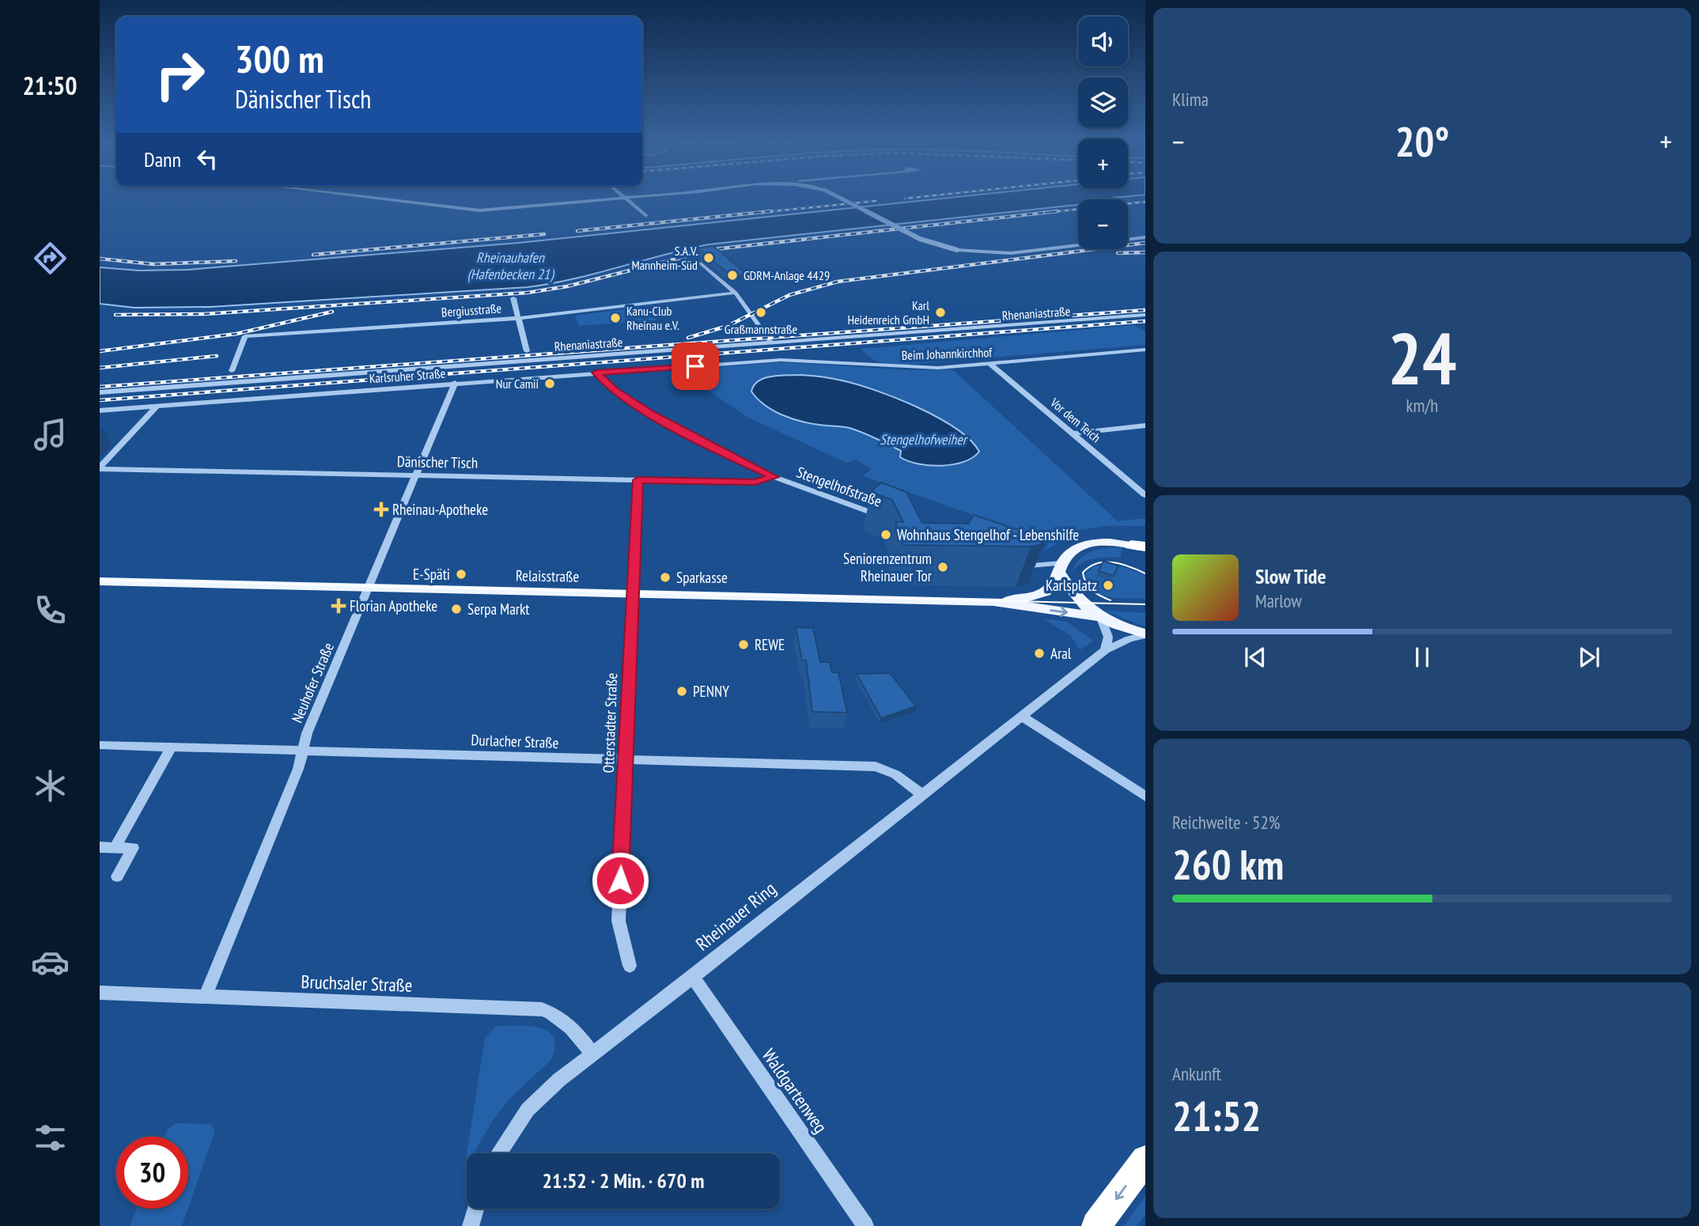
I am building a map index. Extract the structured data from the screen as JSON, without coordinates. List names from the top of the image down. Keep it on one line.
{"streets":{"main road":["Relaisstraße"],"street":["Bergiusstraße","Rhenaniastraße","Beim Johannkirchhof","Karlsruher Straße","Vor dem Teich","Dänischer Tisch","Stengelhofstraße","Neuhofer Straße","Otterstadter Straße","Durlacher Straße","Rheinauer Ring","Bruchsaler Straße","Waldgartenweg"]},"crossings":[["Beim Johannkirchhof","Karlsruher Straße"],["Beim Johannkirchhof","Vor dem Teich"],["Karlsruher Straße","Stengelhofstraße"],["Karlsruher Straße","Neuhofer Straße"],["Dänischer Tisch","Stengelhofstraße"],["Dänischer Tisch","Neuhofer Straße"],["Dänischer Tisch","Otterstadter Straße"],["Relaisstraße","Neuhofer Straße"],["Relaisstraße","Otterstadter Straße"],["Neuhofer Straße","Durlacher Straße"],["Neuhofer Straße","Bruchsaler Straße"],["Otterstadter Straße","Durlacher Straße"],["Durlacher Straße","Rheinauer Ring"],["Rheinauer Ring","Bruchsaler Straße"],["Rheinauer Ring","Waldgartenweg"]],"water":["Rheinauhafen (Hafenbecken 21)","Stengelhofweiher"],"places":{"other":["S.A.V. Mannheim-Süd","GDRM-Anlage 4429","Graßmannstraße","Karl Heidenreich GmbH","Kanu-Club Rheinau e.V.","Nur Camii","Wohnhaus Stengelhof - Lebenshilfe","Seniorenzentrum Rheinauer Tor","E-Späti","Sparkasse","Karlsplatz","Serpa Markt","REWE","Aral","PENNY"],"health":["Rheinau-Apotheke","Florian Apotheke"]},"page":{"tabs":"21:50","tile":["Klima",["24","km/h"],["Reichweite · 52%","260 km"],["Ankunft","21:52"]],"map_buttons":["+","−"],"turn":["300 m","Dänischer Tisch"],"heat":["−","20°","+"],"then":"Dann","song":["Slow Tide","Marlow"],"limit":"30","trip":"21:52 · 2 Min. · 670 m"}}
